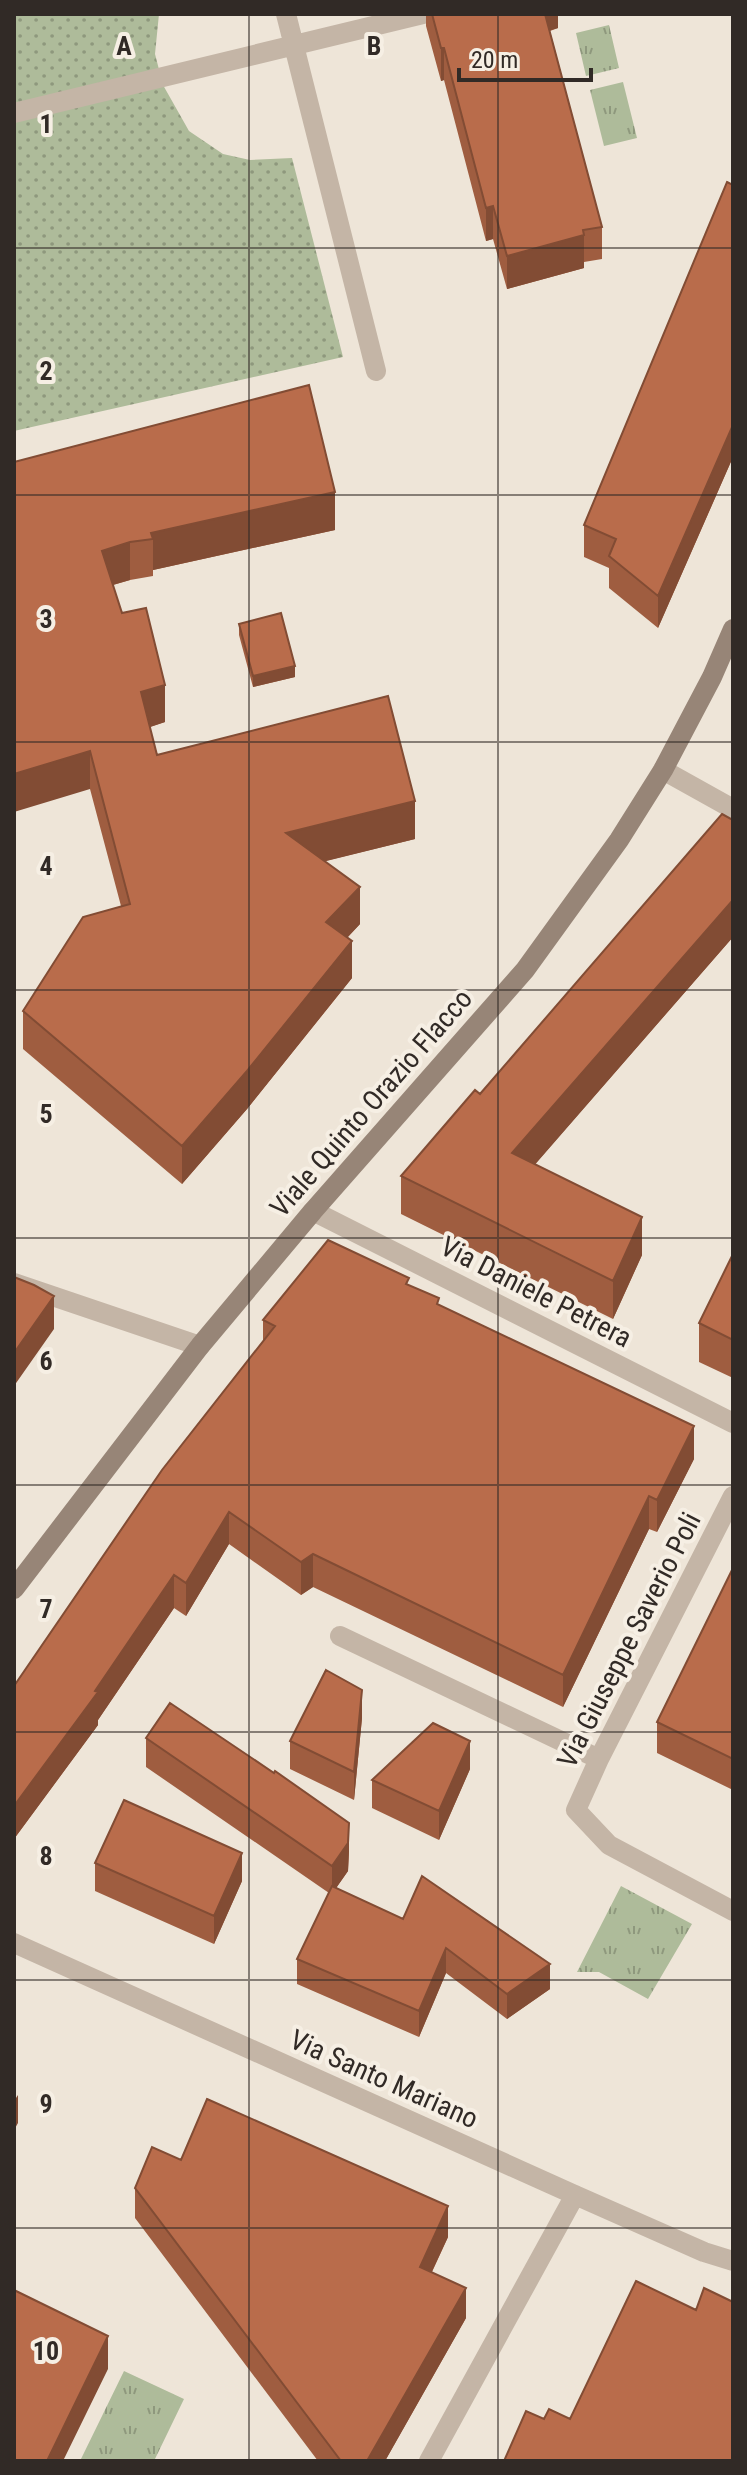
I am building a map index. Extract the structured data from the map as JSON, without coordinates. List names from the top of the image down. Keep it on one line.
{"streets":{"street":["Viale Quinto Orazio Flacco","Via Daniele Petrera","Via Giuseppe Saverio Poli","Via Santo Mariano"]},"crossings":[["Viale Quinto Orazio Flacco","Via Daniele Petrera"]],"scale_bar":"20 m","grid":{"columns":["A","B"],"rows":["1","2","3","4","5","6","7","8","9","10"]}}
